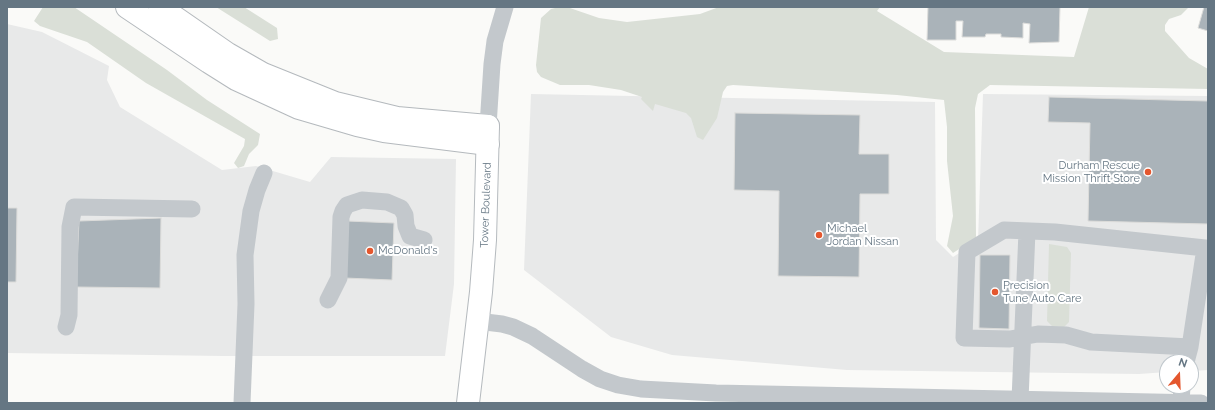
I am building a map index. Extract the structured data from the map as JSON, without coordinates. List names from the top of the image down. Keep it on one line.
{"streets":{"main road":["Tower Boulevard"]},"places":["Durham Rescue Mission Thrift Store","Michael Jordan Nissan","McDonald's","Precision Tune Auto Care"],"north":"top"}
